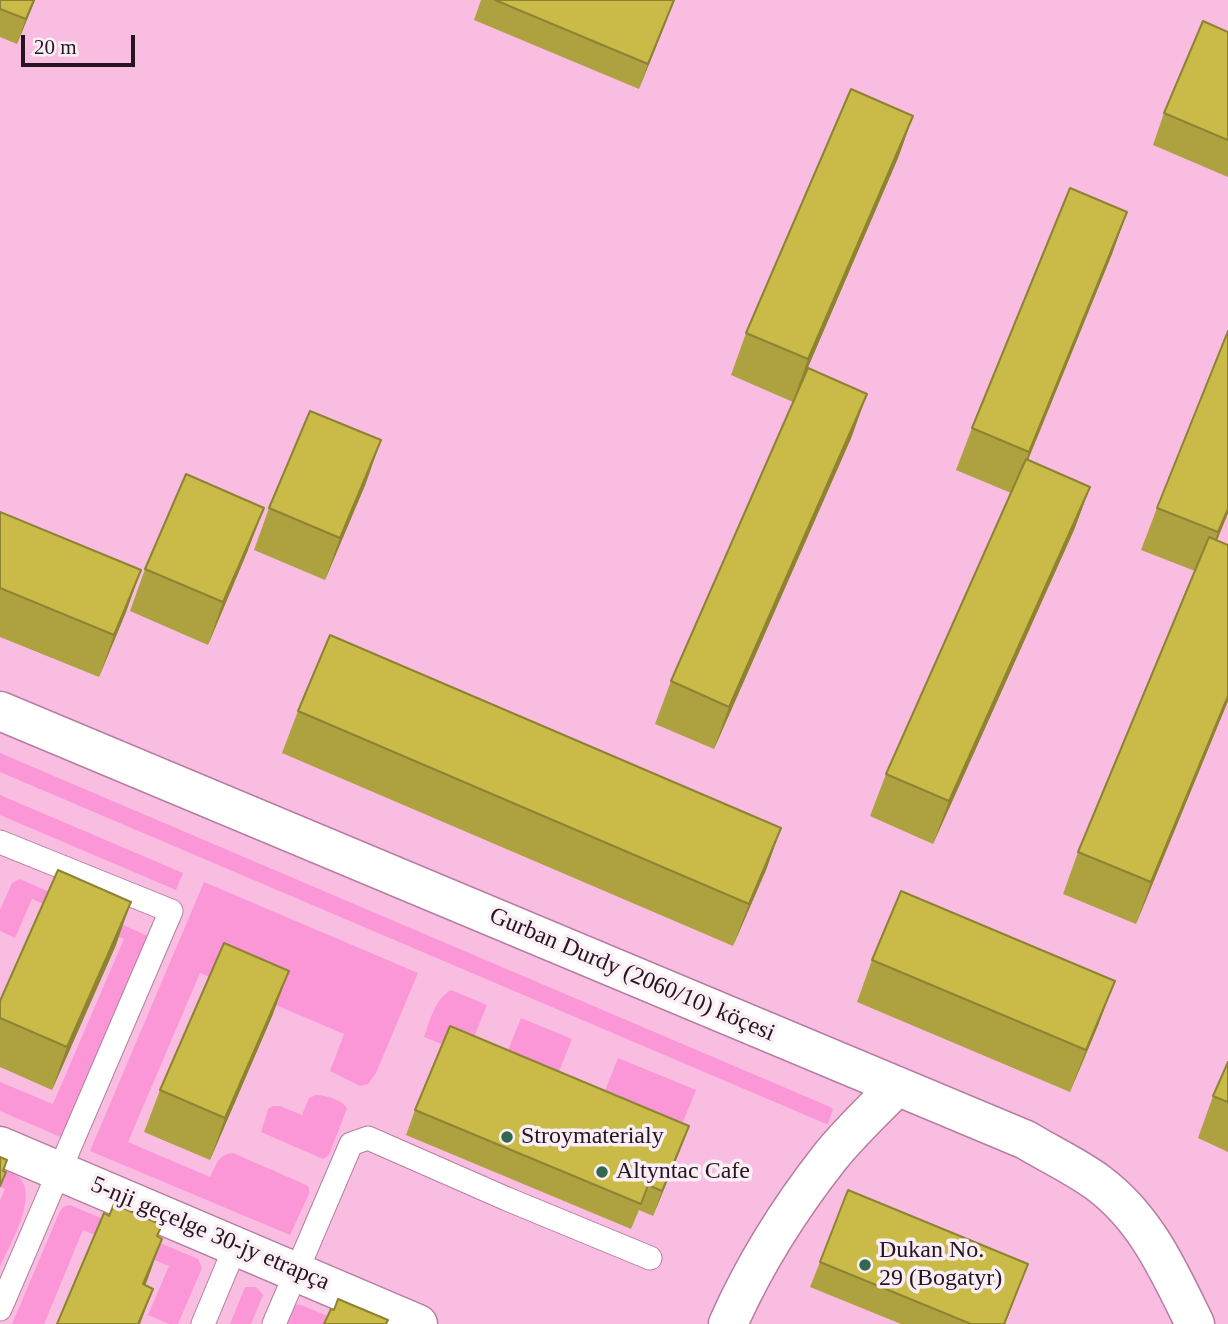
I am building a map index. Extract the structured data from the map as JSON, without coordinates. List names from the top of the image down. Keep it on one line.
{"streets":{"street":["Gurban Durdy (2060/10) köçesi","5-nji geçelge 30-jy etrapça"]},"places":["Stroymaterialy","Altyntac Cafe","Dukan No. 29 (Bogatyr)"],"scale_bar":"20 m"}
